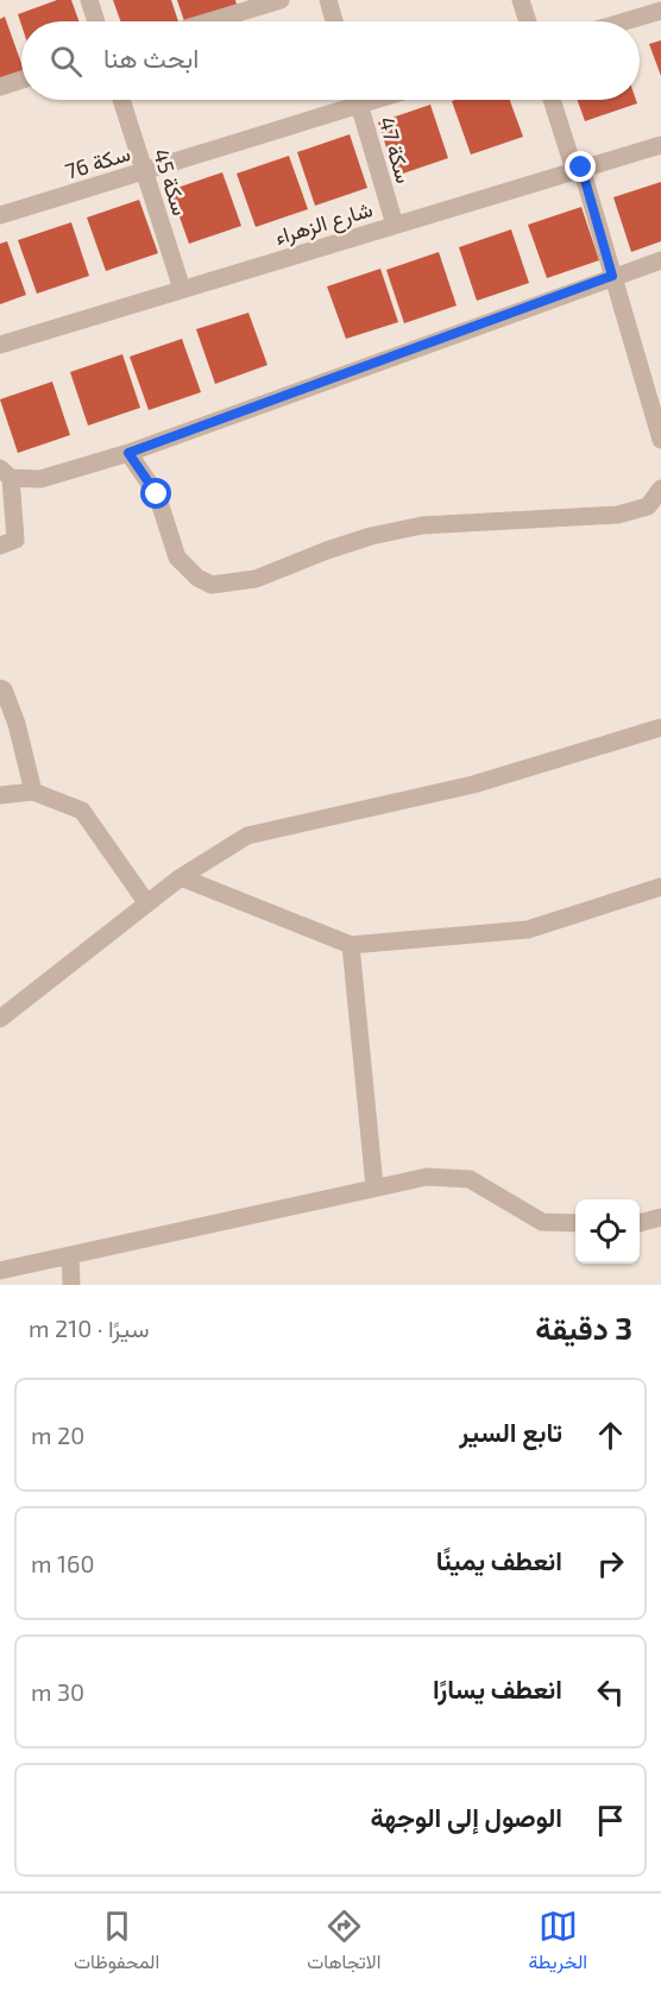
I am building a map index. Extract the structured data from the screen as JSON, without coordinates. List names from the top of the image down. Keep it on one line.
{"streets":{"street":["سكة 47","سكة 76","سكة 45","شارع الزهراء"]},"crossings":[["سكة 47","شارع الزهراء"],["سكة 76","سكة 45"],["سكة 45","شارع الزهراء"]],"page":{"search":"ابحث هنا","heading":["3 دقيقة","سيرًا · 210 m"],"list":[["تابع السير","20 m"],["انعطف يمينًا","160 m"],["انعطف يسارًا","30 m"],"الوصول إلى الوجهة"],"nav":["الخريطة","الاتجاهات","المحفوظات"]}}
